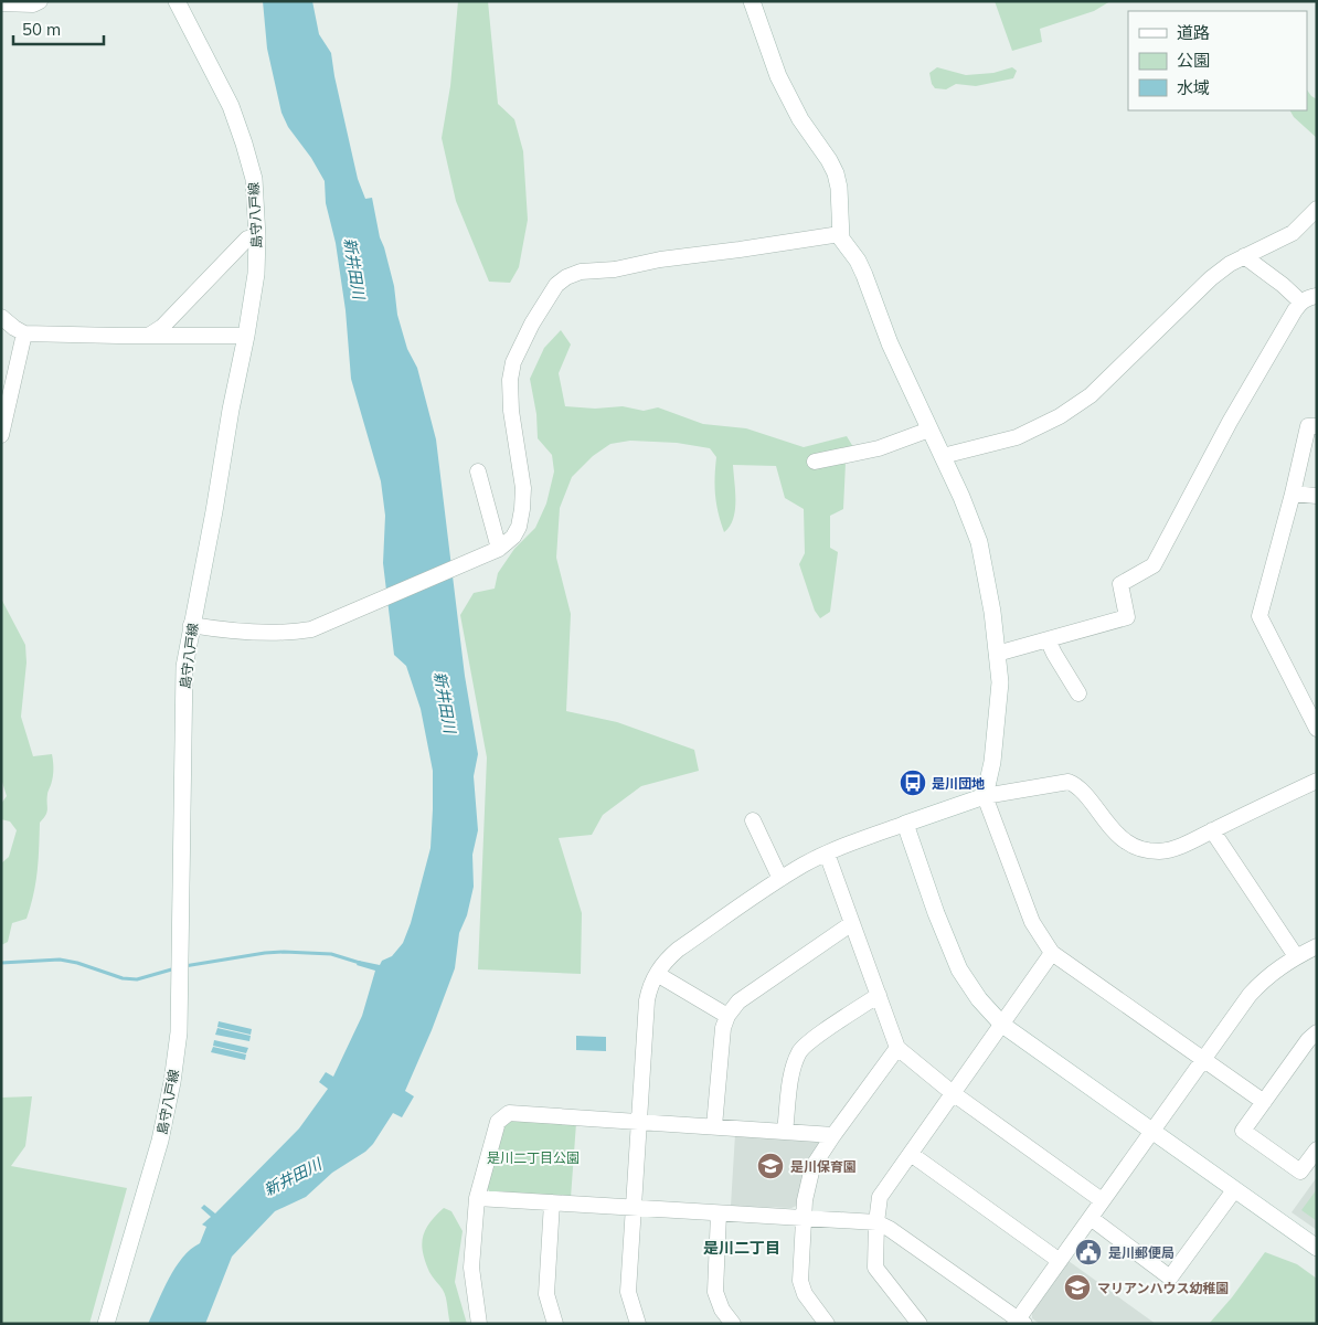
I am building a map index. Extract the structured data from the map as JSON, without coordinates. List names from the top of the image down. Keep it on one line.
{"streets":{"street":["島守八戸線"]},"districts":["是川二丁目"],"water":["新井田川"],"parks":["是川二丁目公園"],"places":{"bus stop":["是川団地"],"school or university":["是川保育園","マリアンハウス幼稚園"],"public building":["是川郵便局"]},"legend":["道路","公園","水域"],"scale_bar":"50 m"}
